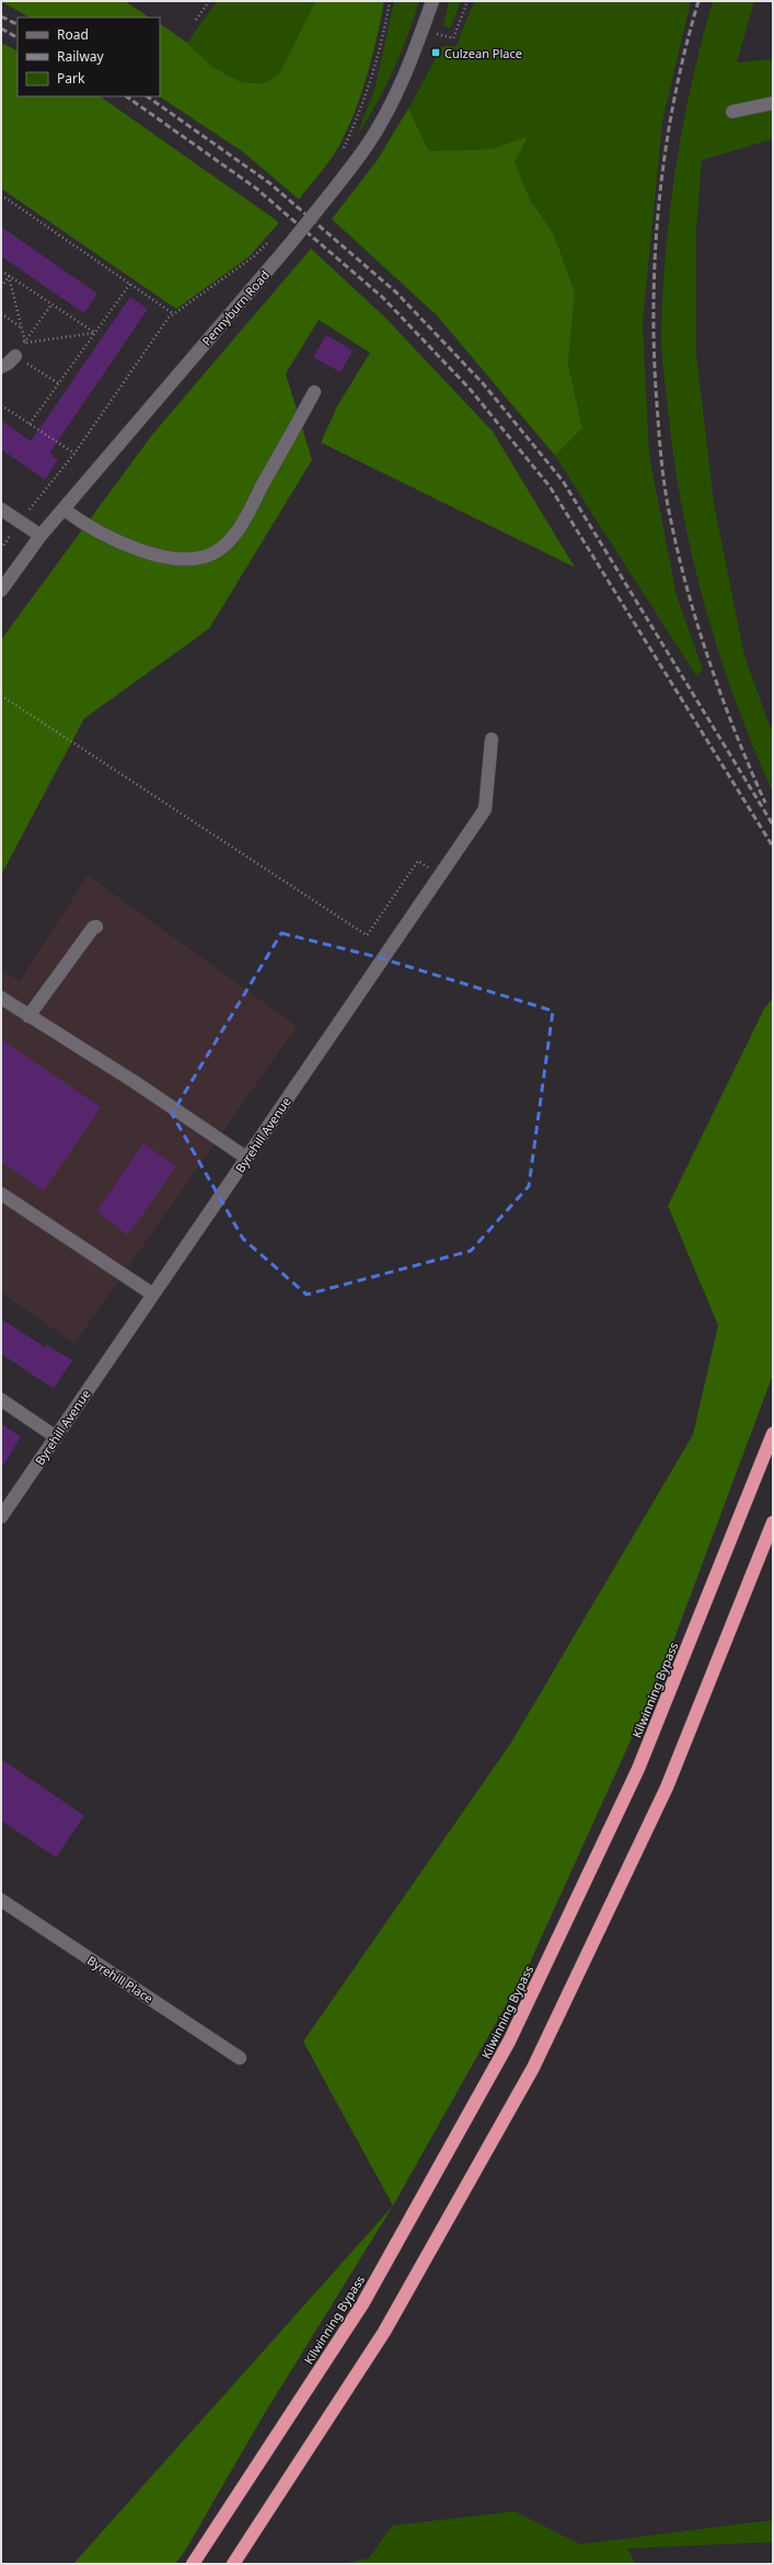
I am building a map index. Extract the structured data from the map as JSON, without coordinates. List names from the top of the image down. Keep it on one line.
{"streets":{"highway":["Kilwinning Bypass"],"street":["Pennyburn Road","Byrehill Avenue","Byrehill Place"]},"places":{"transit":["Culzean Place"]},"legend":["Road","Railway","Park"]}
